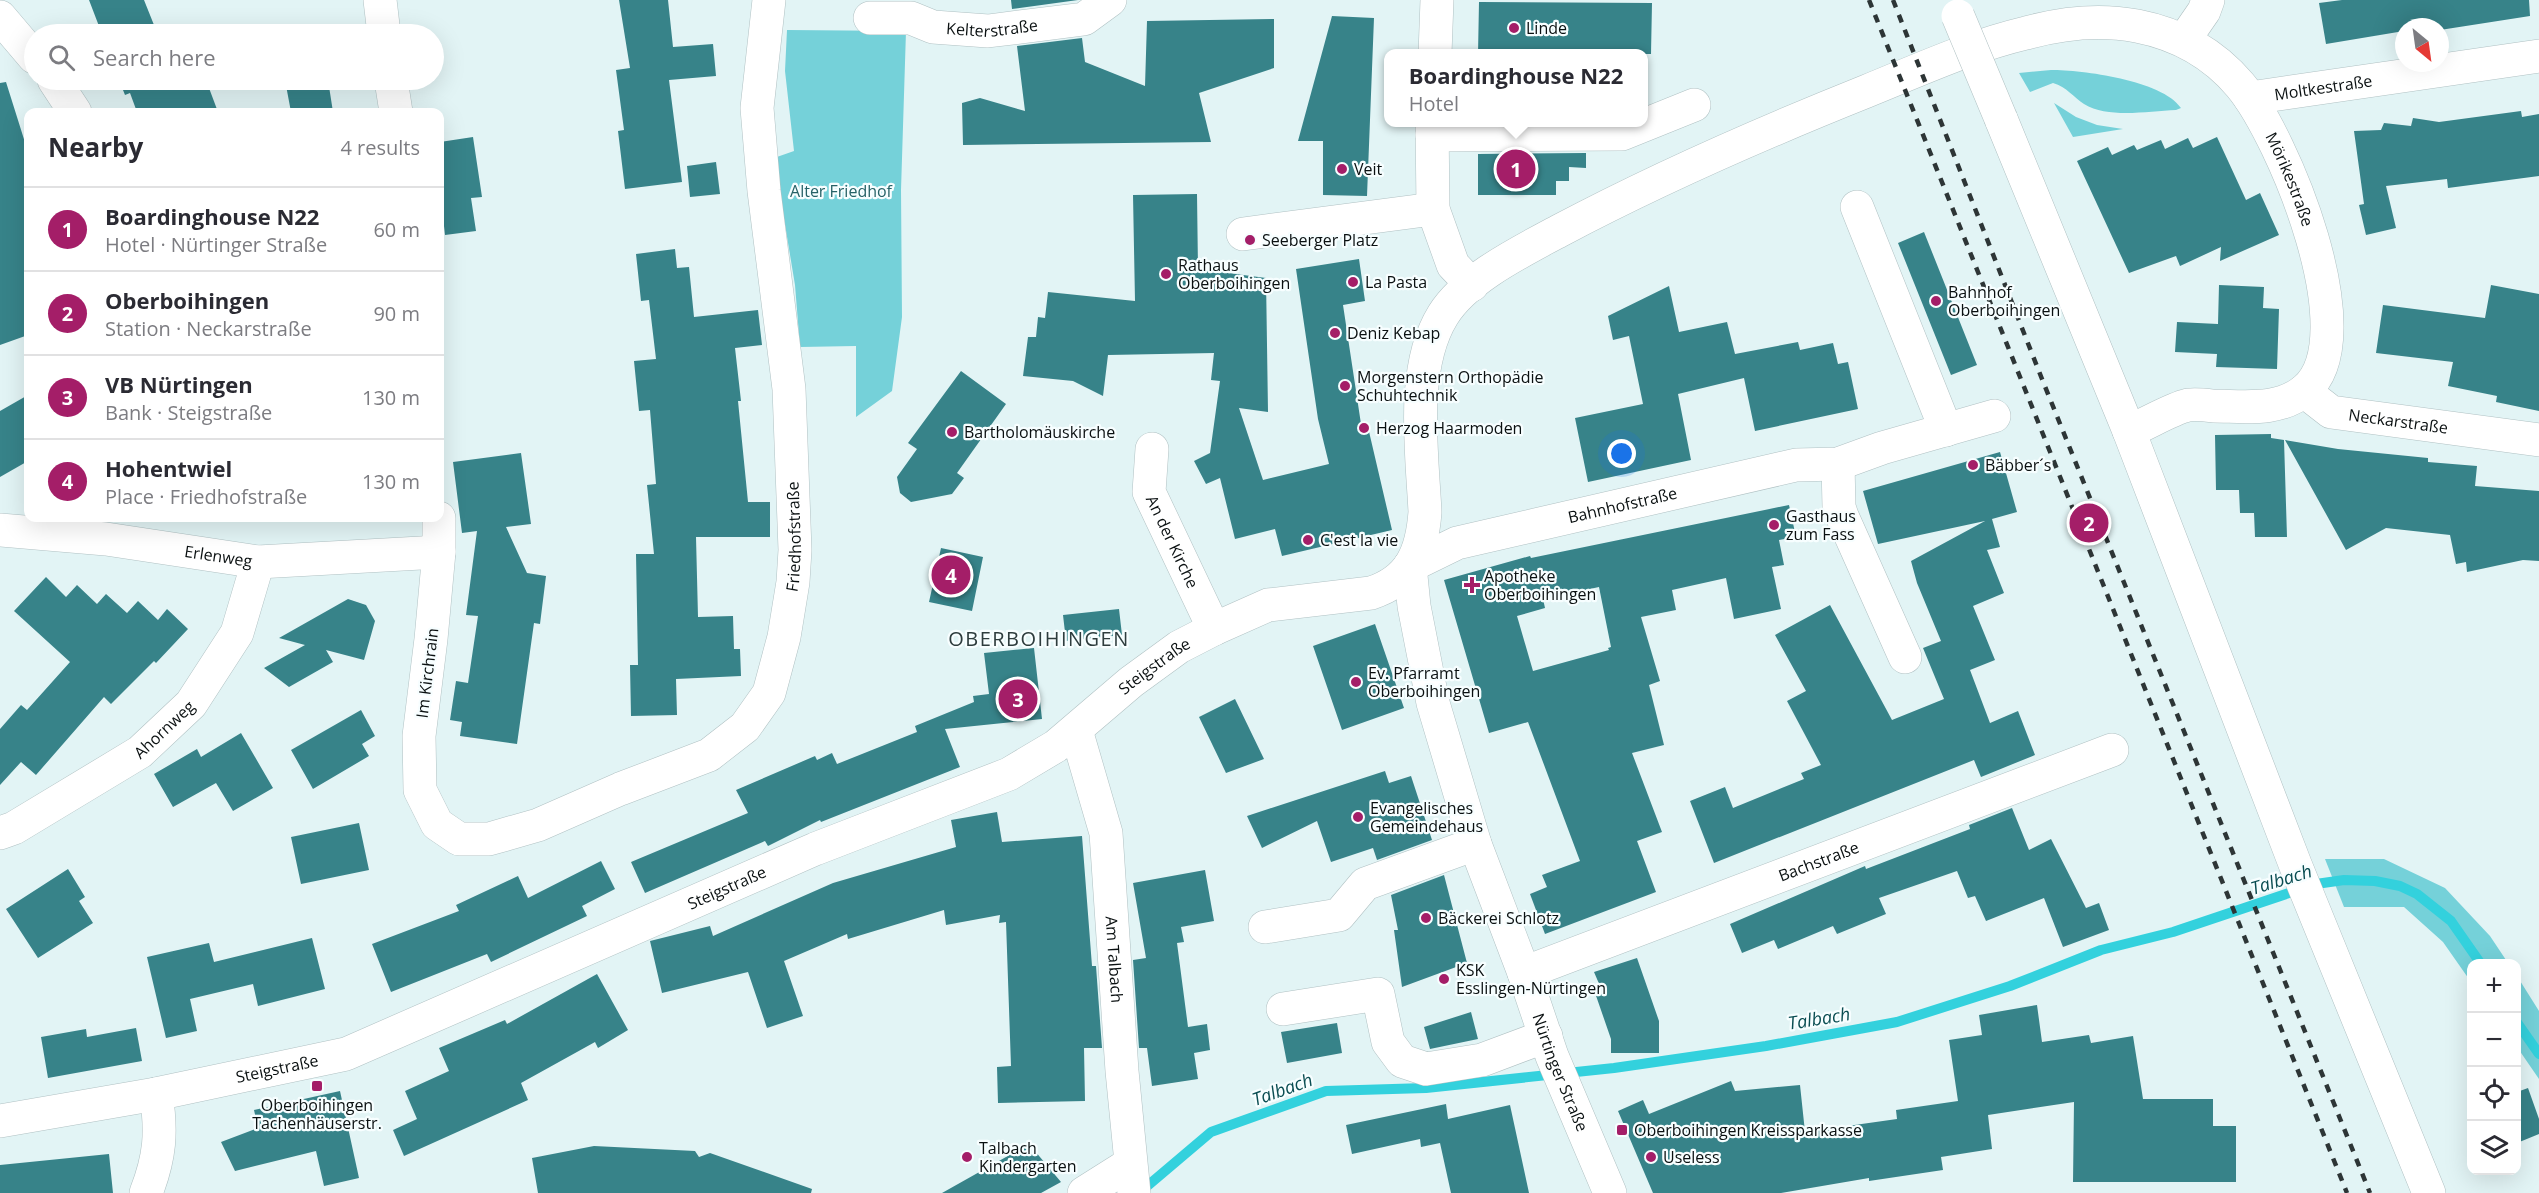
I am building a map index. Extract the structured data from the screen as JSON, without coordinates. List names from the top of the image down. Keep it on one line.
{"streets":{"street":["Kelterstraße","Moltkestraße","Mörikestraße","Neckarstraße","Bahnhofstraße","Friedhofstraße","An der Kirche","Erlenweg","Steigstraße","Im Kirchrain","Ahornweg","Bachstraße","Am Talbach","Nürtinger Straße"]},"crossings":[["Moltkestraße","Mörikestraße"],["Mörikestraße","Neckarstraße"],["Mörikestraße","Nürtinger Straße"],["Bahnhofstraße","Steigstraße"],["Bahnhofstraße","Nürtinger Straße"],["Friedhofstraße","Im Kirchrain"],["An der Kirche","Steigstraße"],["Erlenweg","Im Kirchrain"],["Erlenweg","Ahornweg"],["Steigstraße","Am Talbach"],["Steigstraße","Nürtinger Straße"],["Bachstraße","Nürtinger Straße"]],"districts":["OBERBOIHINGEN"],"water":["Talbach"],"parks":["Alter Friedhof"],"places":{"other":["Linde","Veit","Seeberger Platz","Rathaus Oberboihingen","La Pasta","Bahnhof Oberboihingen","Deniz Kebap","Morgenstern Orthopädie Schuhtechnik","Herzog Haarmoden","Bartholomäuskirche","Bäbber´s","Gasthaus zum Fass","C'est la vie","Ev. Pfarramt Oberboihingen","Evangelisches Gemeindehaus","Bäckerei Schlotz","KSK Esslingen-Nürtingen","Talbach Kindergarten","Useless"],"health":["Apotheke Oberboihingen"],"transit":["Oberboihingen Tachenhäuserstr.","Oberboihingen Kreissparkasse"]},"north":"bottom right","page":{"search":"Search here","popup":["Boardinghouse N22","Hotel"],"heading":["Nearby","4 results"],"pins":["1","2","4","3"],"list":[{"mark":"1","name":"Boardinghouse N22","note":"Hotel · Nürtinger Straße","value":"60 m"},{"mark":"2","name":"Oberboihingen","note":"Station · Neckarstraße","value":"90 m"},{"mark":"3","name":"VB Nürtingen","note":"Bank · Steigstraße","value":"130 m"},{"mark":"4","name":"Hohentwiel","note":"Place · Friedhofstraße","value":"130 m"}],"map_buttons":["+","−"]}}
